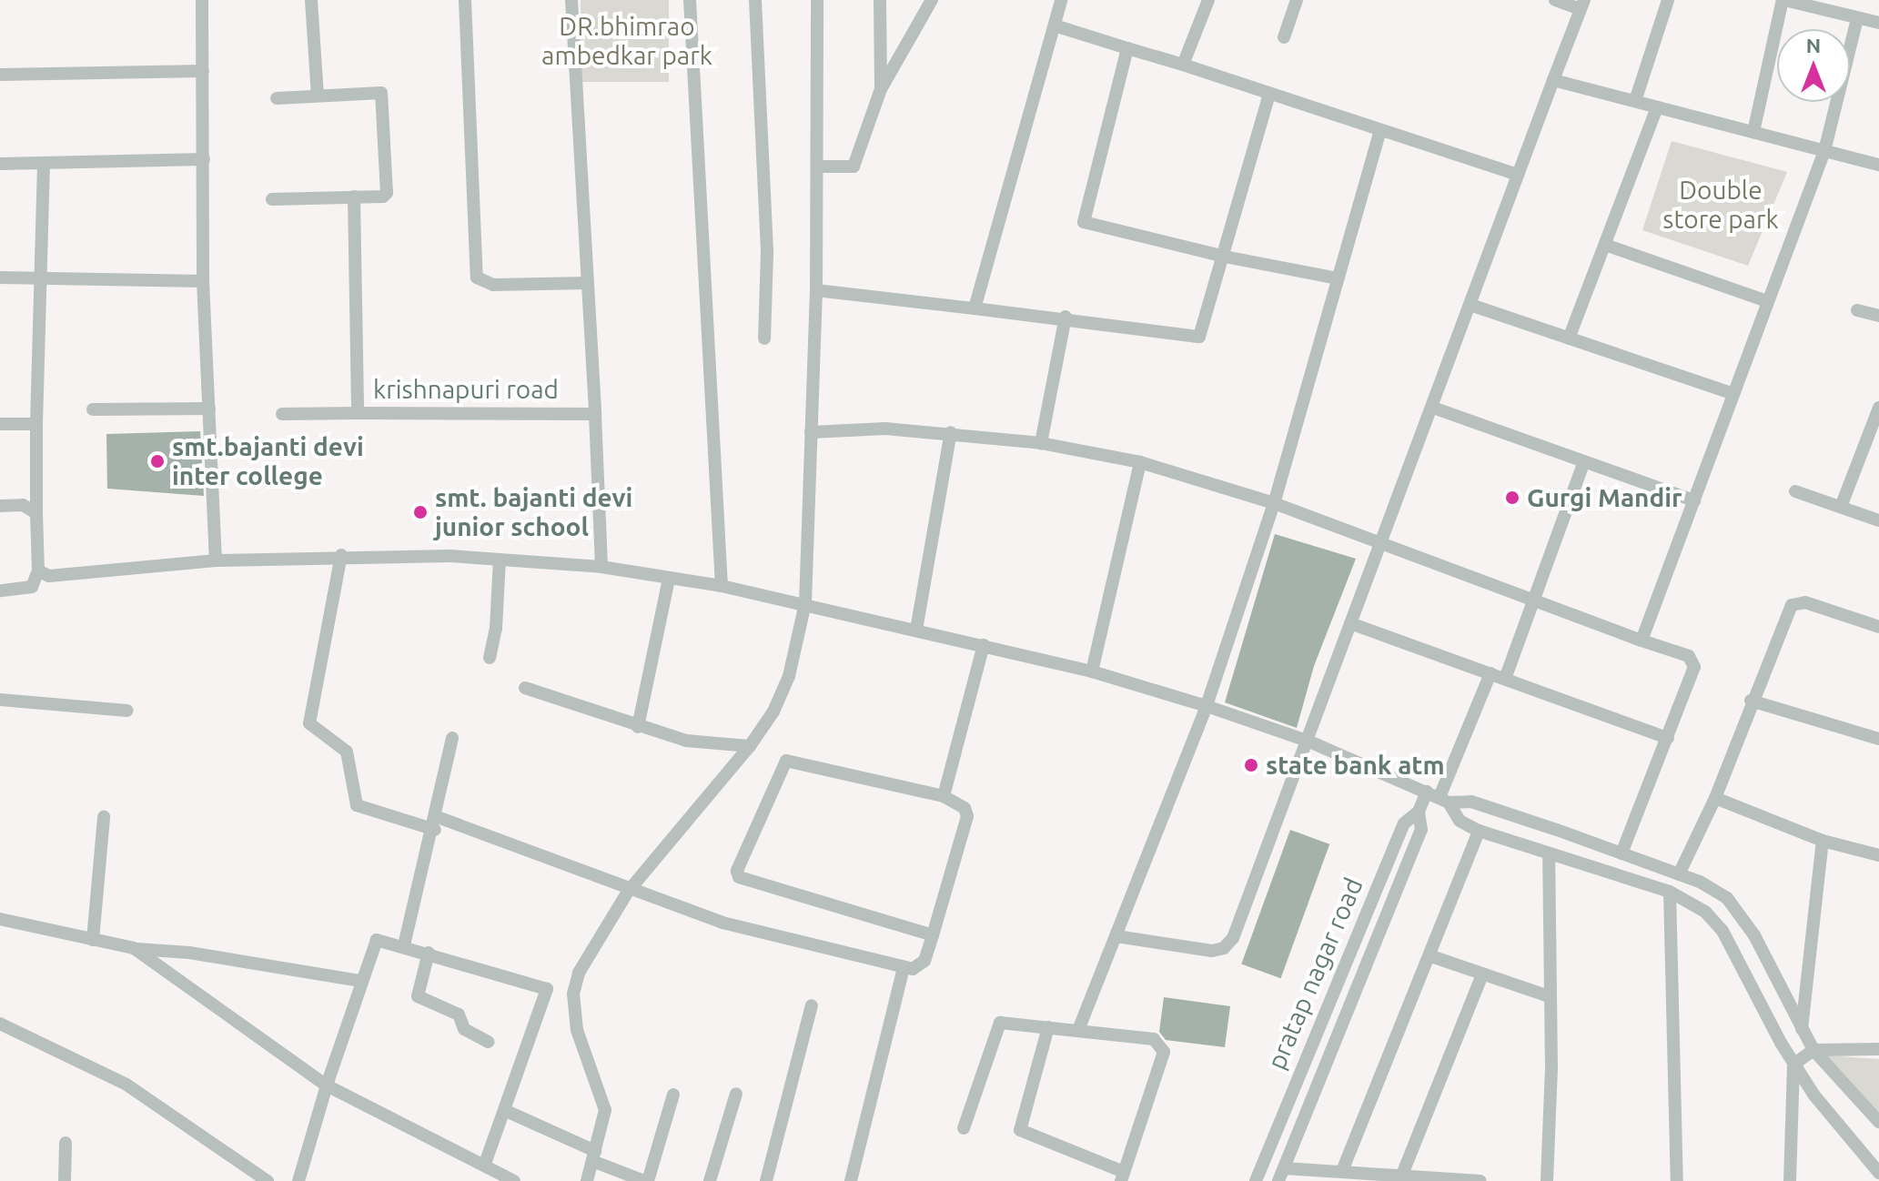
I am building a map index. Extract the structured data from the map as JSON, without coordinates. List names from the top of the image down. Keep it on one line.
{"streets":{"street":["krishnapuri road","pratap nagar road"]},"parks":["DR.bhimrao ambedkar park","Double store park"],"places":["smt.bajanti devi inter college","Gurgi Mandir","smt. bajanti devi junior school","state bank atm"],"north":"top"}
